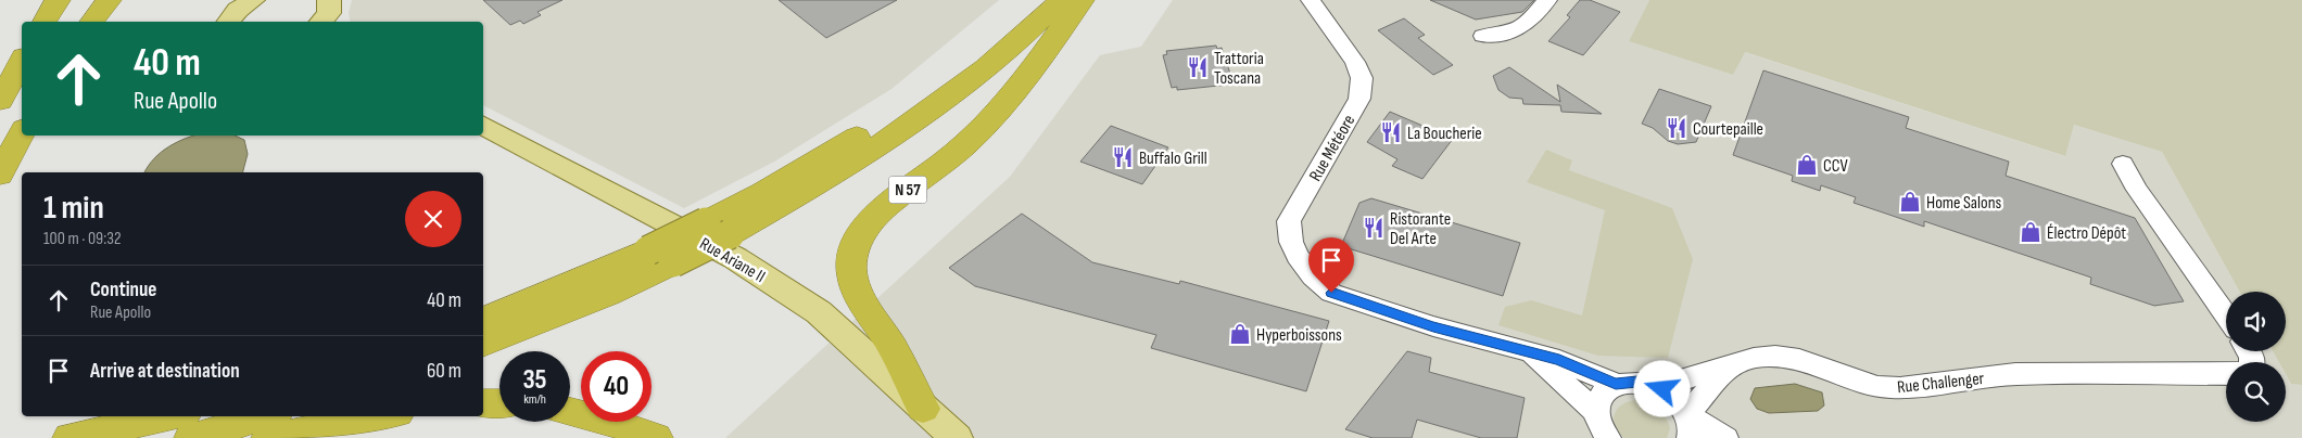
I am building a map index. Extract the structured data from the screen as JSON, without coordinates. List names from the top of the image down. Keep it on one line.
{"streets":{"highway":["N 57"],"main road":["Rue Ariane II"],"street":["Rue Météore","Rue Challenger"]},"crossings":[["N 57","Rue Ariane II"]],"places":{"restaurant":["Trattoria Toscana","Courtepaille","La Boucherie","Buffalo Grill","Ristorante Del Arte"],"shop":["CCV","Home Salons","Électro Dépôt","Hyperboissons"]},"page":{"turn":["40 m","Rue Apollo"],"heading":["1 min","100 m · 09:32"],"list":[{"name":"Continue","note":"Rue Apollo","value":"40 m"},{"name":"Arrive at destination","value":"60 m"}],"speed":"35 km/h","limit":"40"}}
